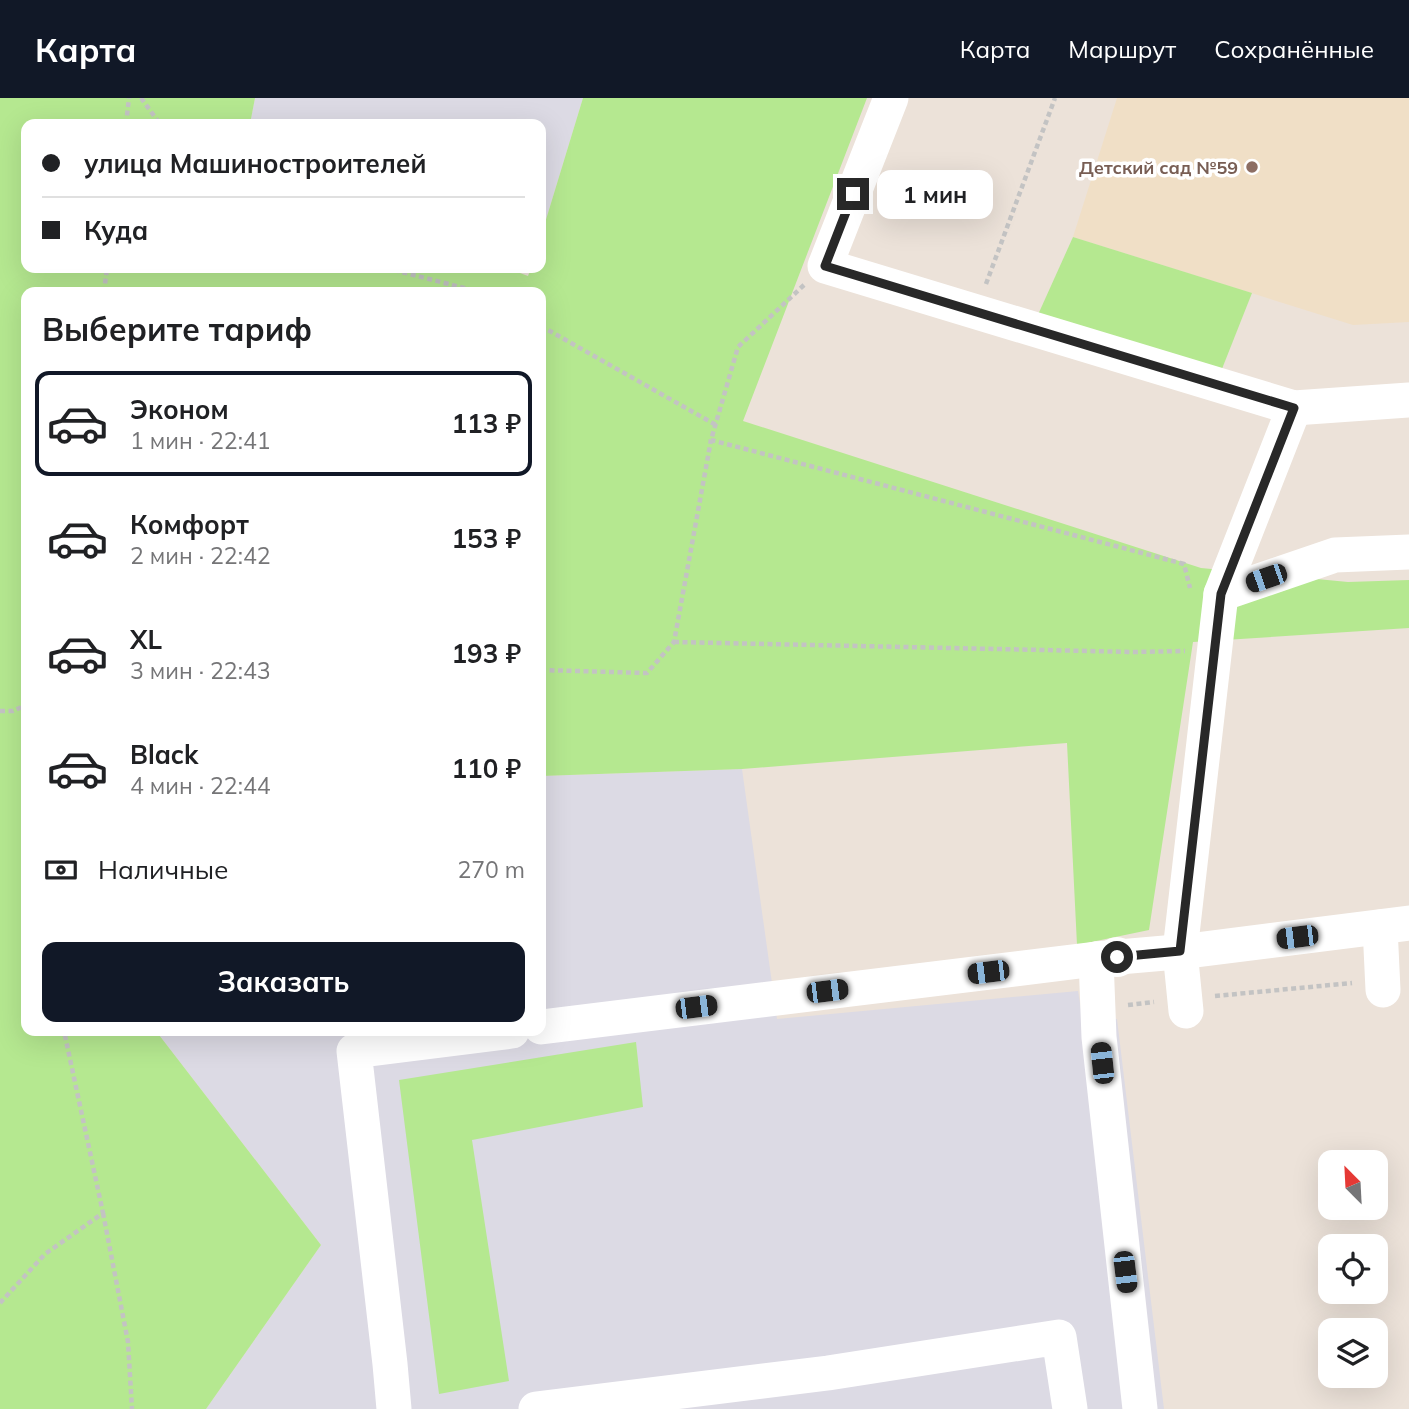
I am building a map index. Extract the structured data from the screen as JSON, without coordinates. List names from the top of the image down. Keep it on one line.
{"places":["Детский сад №59"],"north":"top left","page":{"header":"Карта","nav":["Карта","Маршрут","Сохранённые"],"banner":["улица Машиностроителей","Куда"],"bubble":"1 мин","heading":"Выберите тариф","list":[{"name":"Эконом","note":"1 мин · 22:41","value":"113 ₽"},{"name":"Комфорт","note":"2 мин · 22:42","value":"153 ₽"},{"name":"XL","note":"3 мин · 22:43","value":"193 ₽"},{"name":"Black","note":"4 мин · 22:44","value":"110 ₽"}],"pay":["Наличные","270 m"],"buttons":"Заказать"}}
